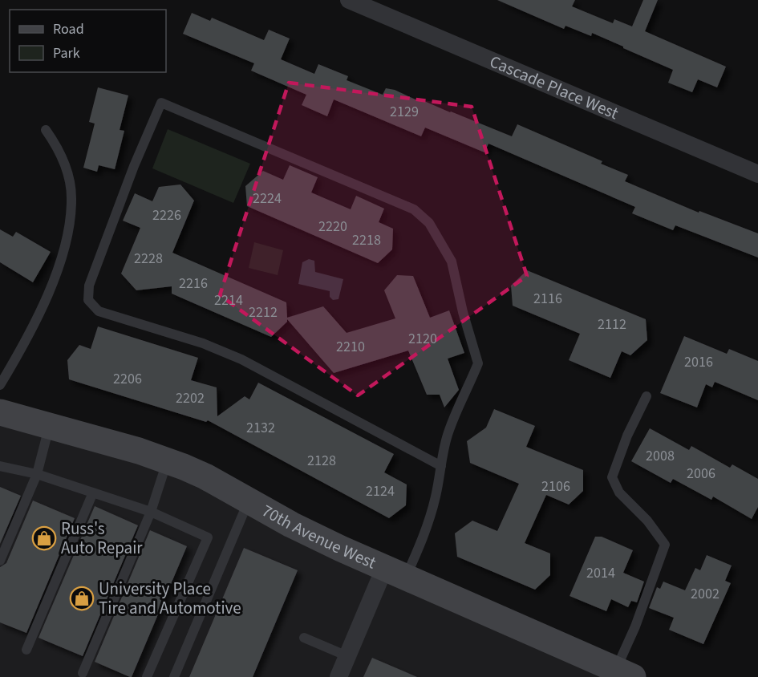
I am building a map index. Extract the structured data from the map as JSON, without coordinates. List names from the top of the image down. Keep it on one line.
{"streets":{"street":["Cascade Place West","70th Avenue West"]},"places":{"shop":["Russ's Auto Repair","University Place Tire and Automotive"]},"house_numbers":["2129","2224","2226","2220","2218","2228","2216","2116","2214","2212","2112","2120","2210","2016","2206","2202","2132","2008","2128","2006","2106","2124","2014","2002"],"legend":["Road","Park"]}
